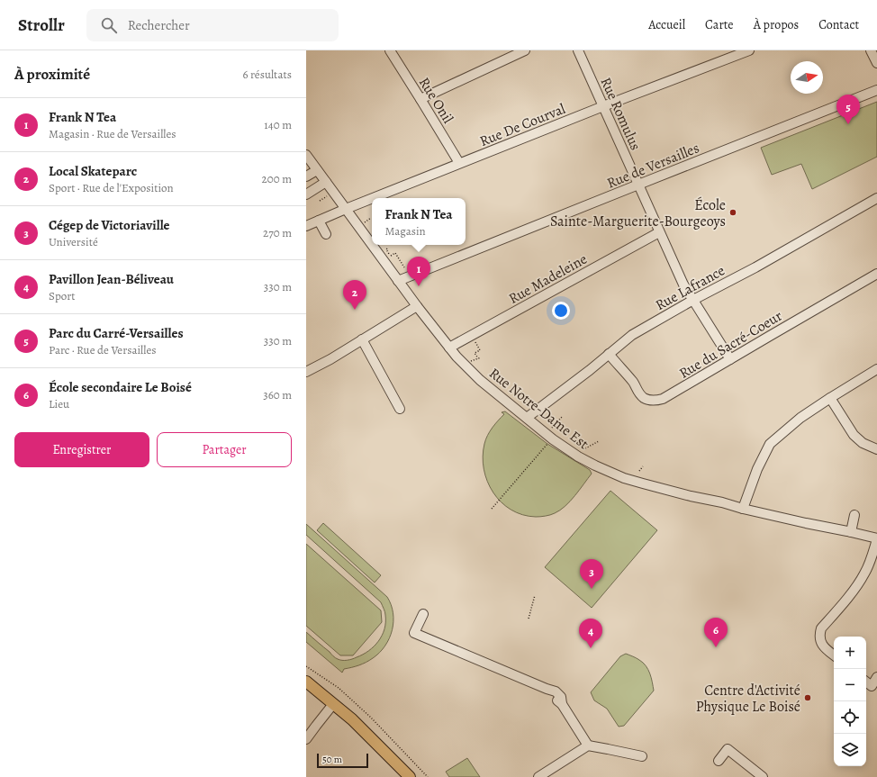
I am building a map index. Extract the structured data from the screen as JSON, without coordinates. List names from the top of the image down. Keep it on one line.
{"streets":{"street":["Rue Onil","Rue Romulus","Rue De Courval","Rue de Versailles","Rue Madeleine","Rue Lafrance","Rue du Sacré-Coeur","Rue Notre-Dame Est"]},"crossings":[["Rue Onil","Rue De Courval"],["Rue Romulus","Rue De Courval"],["Rue Romulus","Rue de Versailles"],["Rue Romulus","Rue Madeleine"],["Rue Romulus","Rue Lafrance"],["Rue Romulus","Rue du Sacré-Coeur"],["Rue De Courval","Rue Notre-Dame Est"],["Rue de Versailles","Rue Notre-Dame Est"],["Rue Madeleine","Rue Notre-Dame Est"],["Rue Lafrance","Rue du Sacré-Coeur"],["Rue Lafrance","Rue Notre-Dame Est"]],"places":["École Sainte-Marguerite-Bourgeoys","Centre d'Activité Physique Le Boisé"],"scale_bar":"50 m","north":"right","page":{"header":"Strollr","search":"Rechercher","nav":["Accueil","Carte","À propos","Contact"],"heading":["À proximité","6 résultats"],"pins":["5","1","2","3","6","4"],"list":[{"mark":"1","name":"Frank N Tea","note":"Magasin · Rue de Versailles","value":"140 m"},{"mark":"2","name":"Local Skateparc","note":"Sport · Rue de l'Exposition","value":"200 m"},{"mark":"3","name":"Cégep de Victoriaville","note":"Université","value":"270 m"},{"mark":"4","name":"Pavillon Jean-Béliveau","note":"Sport","value":"330 m"},{"mark":"5","name":"Parc du Carré-Versailles","note":"Parc · Rue de Versailles","value":"330 m"},{"mark":"6","name":"École secondaire Le Boisé","note":"Lieu","value":"360 m"}],"popup":["Frank N Tea","Magasin"],"buttons":["Enregistrer","Partager"],"map_buttons":["+","−"],"scale":"50 m"}}
